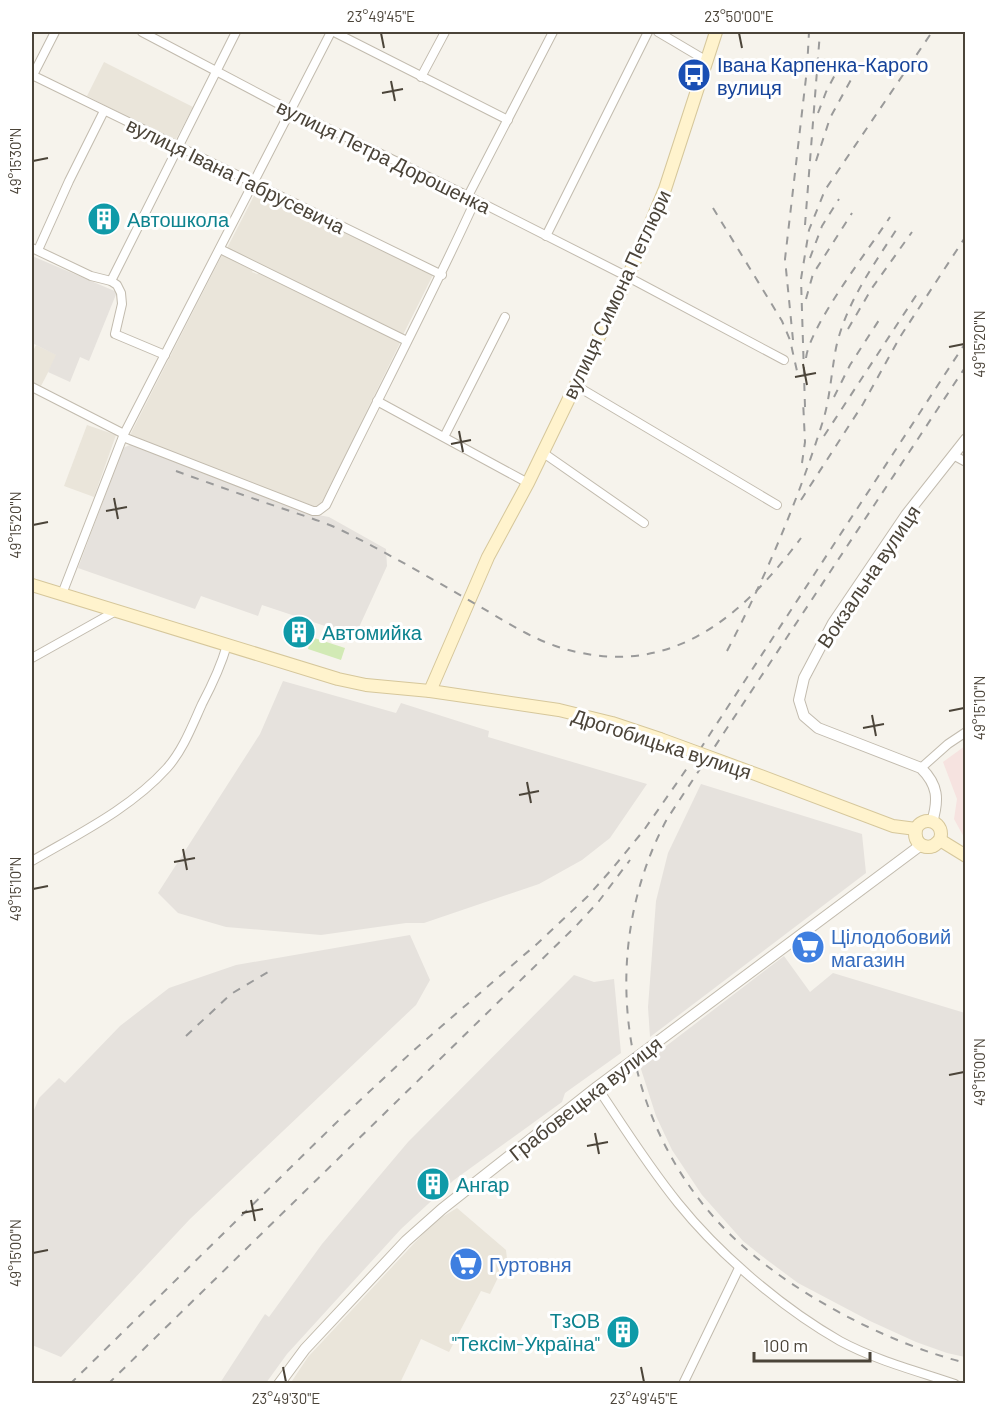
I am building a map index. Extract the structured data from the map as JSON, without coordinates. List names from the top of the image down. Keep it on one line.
{"streets":{"main road":["вулиця Симона Петлюри","Дрогобицька вулиця"],"street":["вулиця Петра Дорошенка","вулиця Івана Габрусевича","Вокзальна вулиця","Грабовецька вулиця"]},"crossings":[["вулиця Петра Дорошенка","вулиця Симона Петлюри"],["вулиця Симона Петлюри","Дрогобицька вулиця"],["Дрогобицька вулиця","Грабовецька вулиця"]],"places":{"bus stop":["Івана Карпенка-Карого вулиця"],"building":["Автошкола","Автомийка","Ангар","ТзОВ \"Тексім-Україна\""],"supermarket":["Цілодобовий магазин","Гуртовня"]},"scale_bar":"100 m","coordinates":["23°49'45\"E","23°50'00\"E","49°15'30\"N","49°15'20\"N","49°15'10\"N","49°15'00\"N","23°49'30\"E"]}
